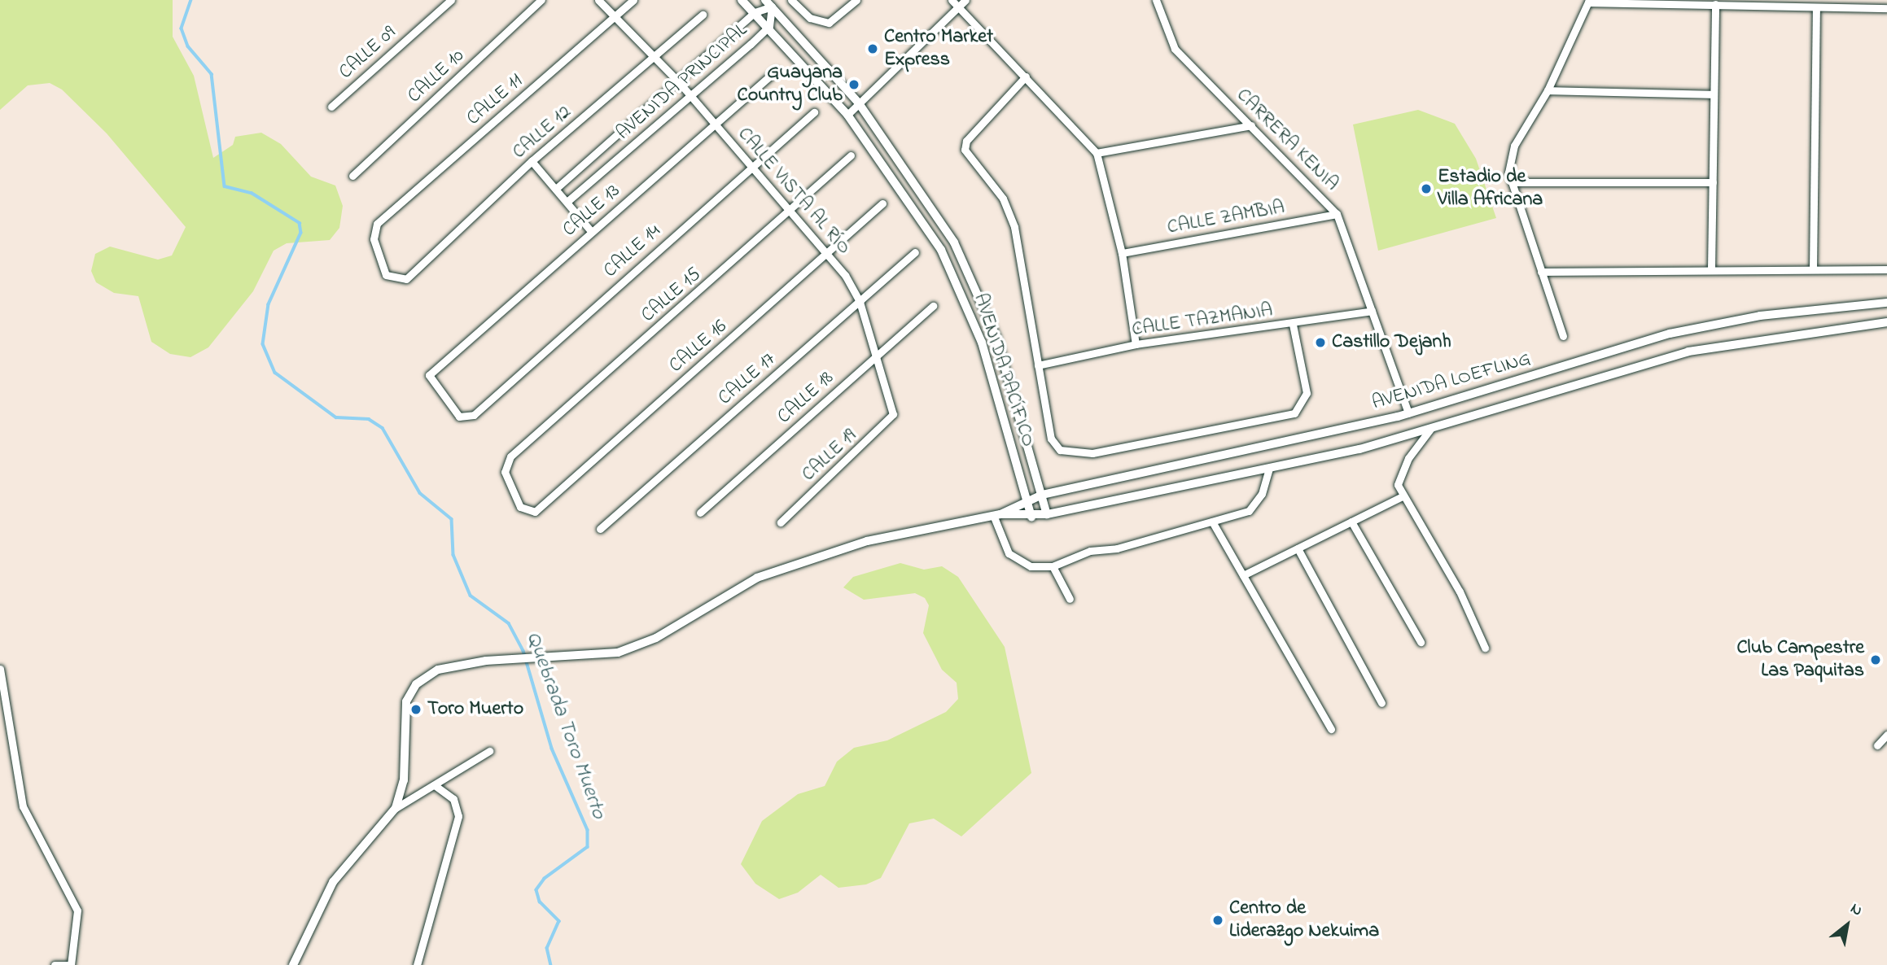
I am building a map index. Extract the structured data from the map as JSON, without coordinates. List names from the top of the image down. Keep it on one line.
{"streets":{"street":["CALLE 09","CALLE 10","AVENIDA PRINCIPAL","CALLE 11","CALLE 12","CARRERA KENIA","CALLE VISTA AL RÍO","CALLE 13","CALLE ZAMBIA","CALLE 14","CALLE 15","CALLE TAZMANIA","CALLE 16","AVENIDA PACÍFICO","CALLE 17","AVENIDA LOEFLING","CALLE 18","CALLE 19"]},"crossings":[["AVENIDA PRINCIPAL","CALLE VISTA AL RÍO"],["AVENIDA PRINCIPAL","AVENIDA PACÍFICO"],["CALLE 11","CALLE 12"],["CALLE 11","CALLE VISTA AL RÍO"],["CALLE 12","CALLE VISTA AL RÍO"],["CARRERA KENIA","CALLE ZAMBIA"],["CARRERA KENIA","CALLE TAZMANIA"],["CARRERA KENIA","AVENIDA LOEFLING"],["CALLE VISTA AL RÍO","CALLE 13"],["CALLE VISTA AL RÍO","CALLE 14"],["CALLE VISTA AL RÍO","CALLE 15"],["CALLE VISTA AL RÍO","CALLE 16"],["CALLE VISTA AL RÍO","CALLE 17"],["CALLE VISTA AL RÍO","CALLE 18"],["CALLE VISTA AL RÍO","CALLE 19"],["CALLE 13","CALLE 14"],["CALLE 15","CALLE 16"],["AVENIDA PACÍFICO","AVENIDA LOEFLING"]],"water":["Quebrada Toro Muerto"],"places":["Centro Market Express","Guayana Country Club","Estadio de Villa Africana","Castillo Dejanh","Club Campestre Las Paquitas","Toro Muerto","Centro de Liderazgo Nekuima"],"north":"top right"}
